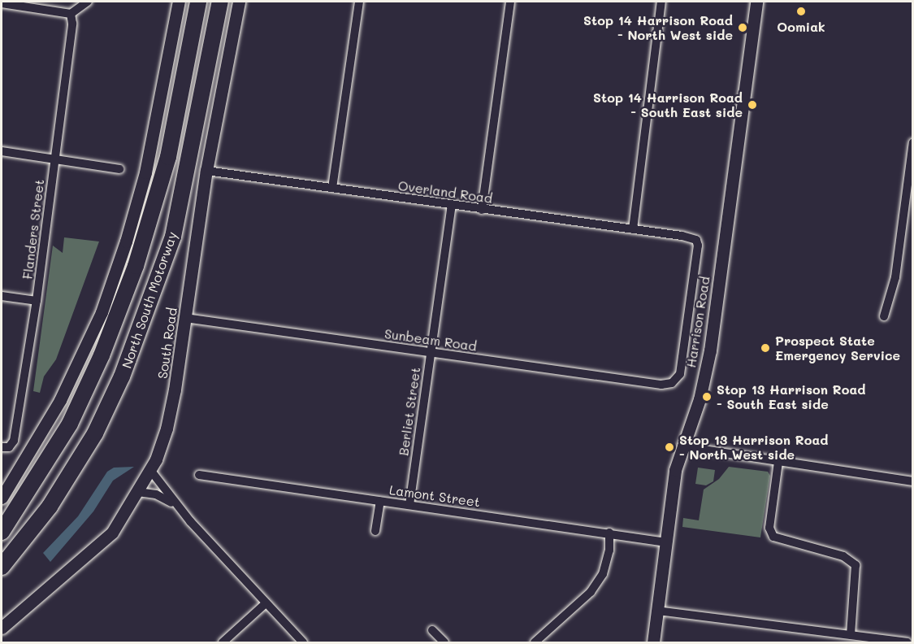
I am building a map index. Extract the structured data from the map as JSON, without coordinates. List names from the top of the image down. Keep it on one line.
{"streets":{"highway":["North South Motorway"],"main road":["Harrison Road","South Road"],"street":["Overland Road","Flanders Street","Sunbeam Road","Berliet Street","Lamont Street"]},"crossings":[["Overland Road","Sunbeam Road"],["Overland Road","South Road"],["Overland Road","Berliet Street"],["Harrison Road","Lamont Street"],["Sunbeam Road","South Road"],["Sunbeam Road","Berliet Street"],["Berliet Street","Lamont Street"]],"places":["Oomiak","Stop 14 Harrison Road - North West side","Stop 14 Harrison Road - South East side","Prospect State Emergency Service","Stop 13 Harrison Road - South East side","Stop 13 Harrison Road - North West side"]}
